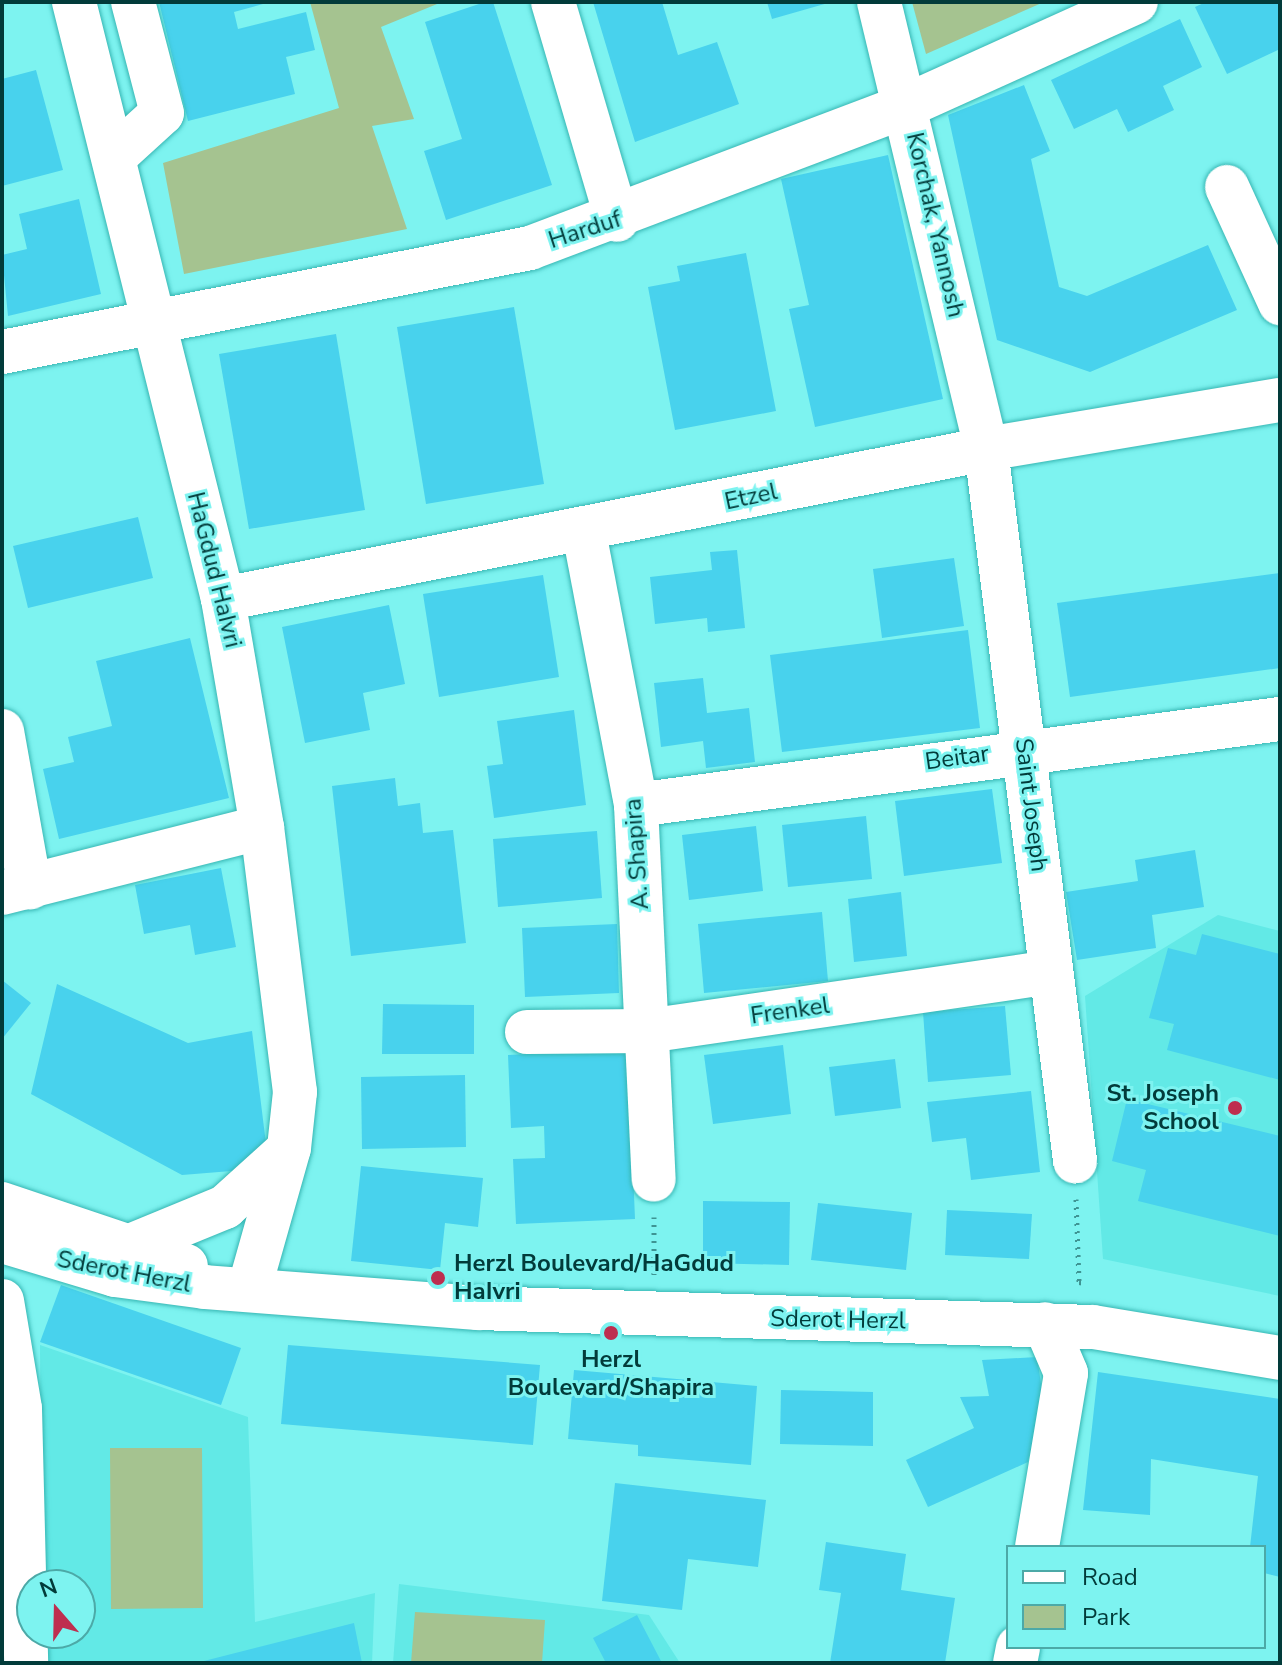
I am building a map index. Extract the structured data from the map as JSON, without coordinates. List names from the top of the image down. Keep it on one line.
{"streets":{"street":["Korchak, Yannosh","Harduf","Etzel","HaGdud HaIvri","Beitar","Saint Joseph","A. Shapira","Frenkel","Sderot Herzl"]},"crossings":[["Korchak, Yannosh","Harduf"],["Korchak, Yannosh","Etzel"],["Korchak, Yannosh","Saint Joseph"],["Harduf","HaGdud HaIvri"],["Etzel","HaGdud HaIvri"],["Etzel","Saint Joseph"],["Etzel","A. Shapira"],["HaGdud HaIvri","Sderot Herzl"],["Beitar","Saint Joseph"],["Beitar","A. Shapira"],["Saint Joseph","Frenkel"],["A. Shapira","Frenkel"]],"places":["St. Joseph School","Herzl Boulevard/HaGdud HaIvri","Herzl Boulevard/Shapira"],"legend":["Road","Park"],"north":"top"}
